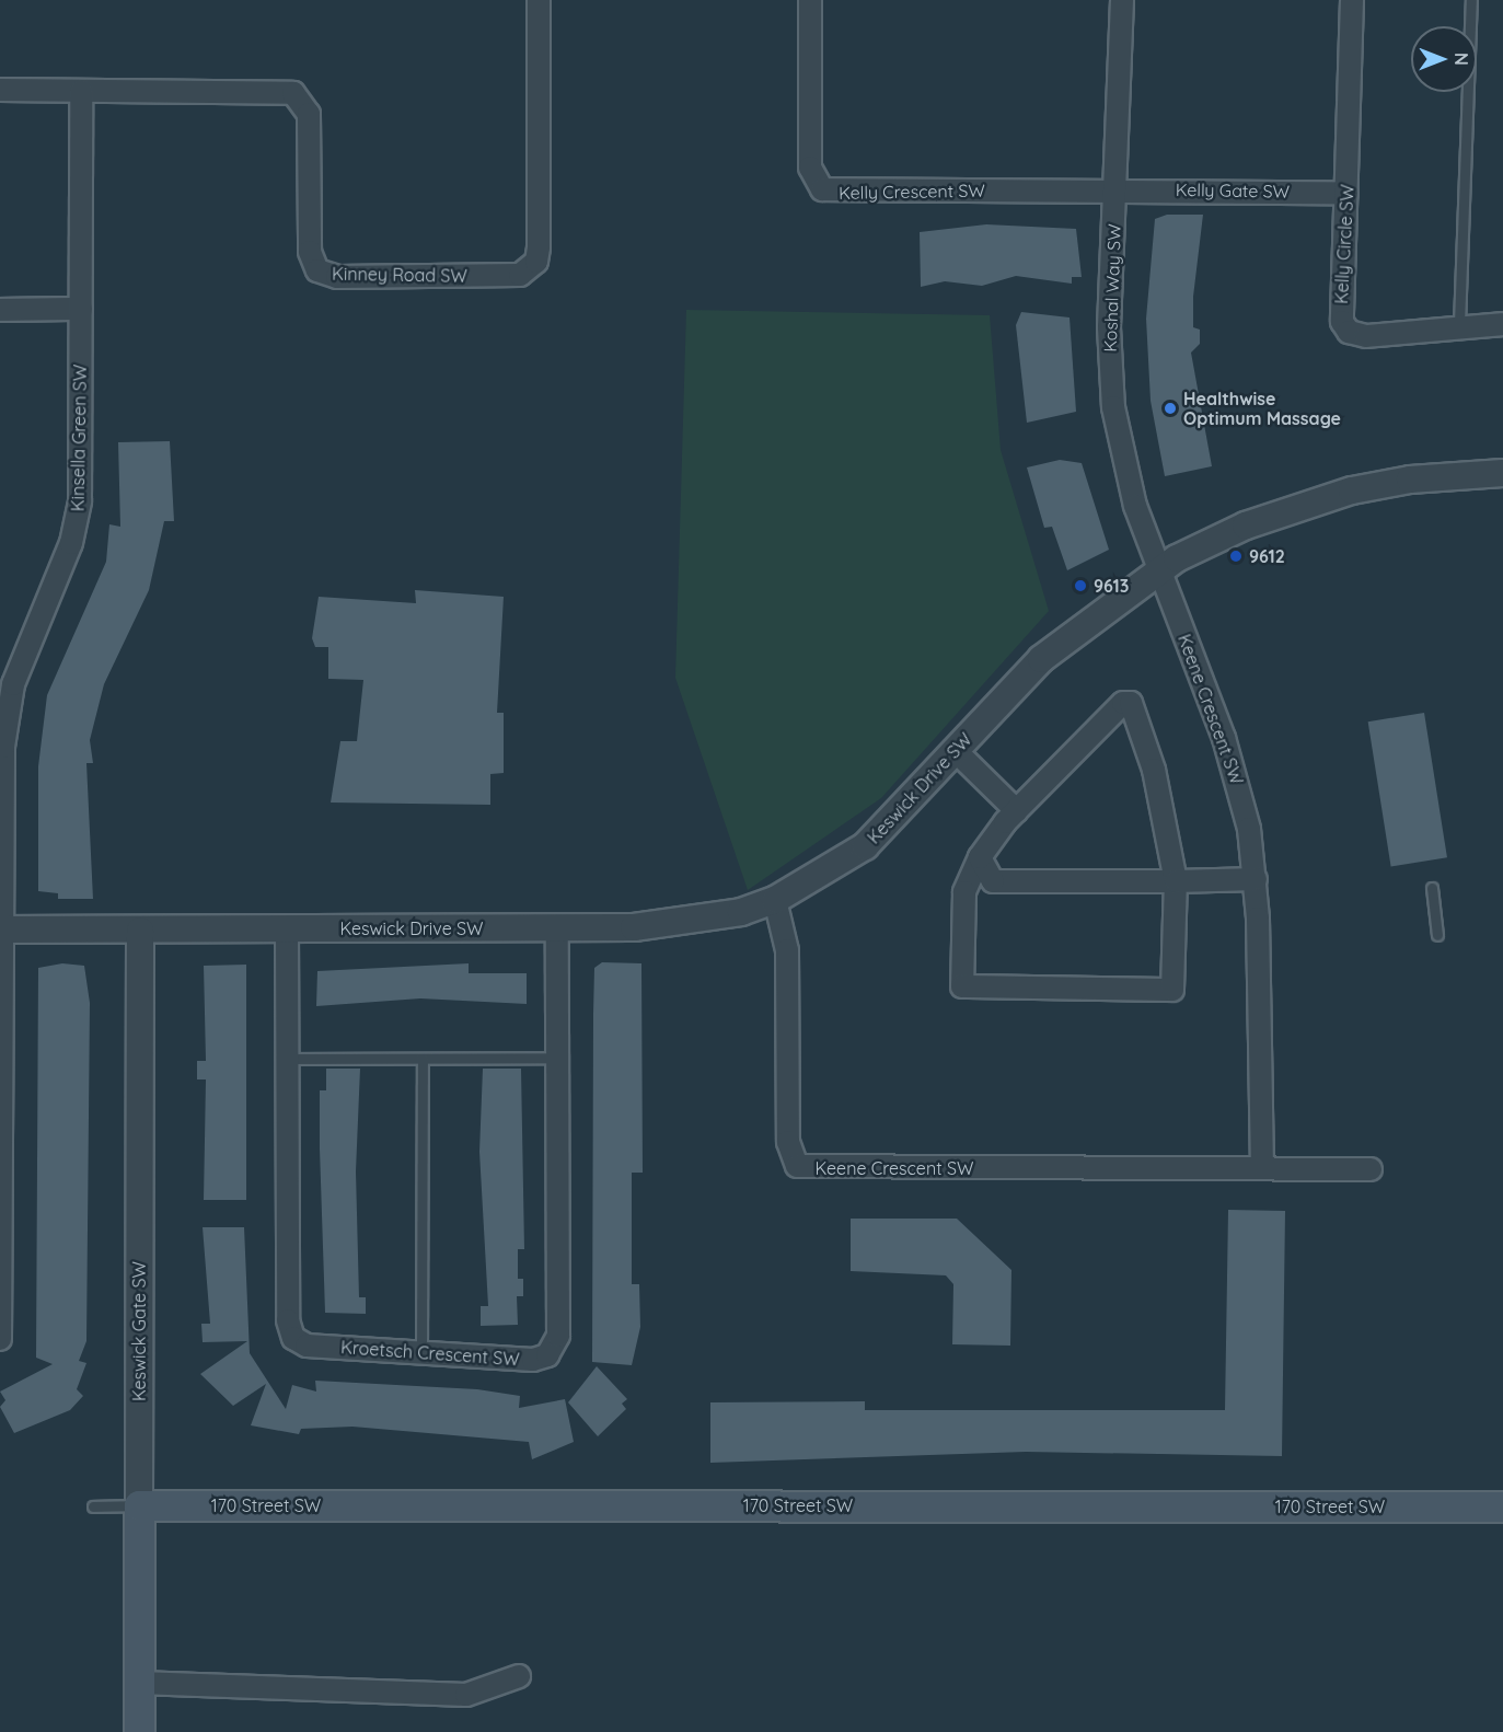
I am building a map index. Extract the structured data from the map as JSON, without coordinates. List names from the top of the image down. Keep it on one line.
{"streets":{"main road":["Keswick Gate SW","170 Street SW"],"street":["Kelly Gate SW","Kelly Crescent SW","Kelly Circle SW","Kinney Road SW","Koshal Way SW","Kinsella Green SW","Keene Crescent SW","Keswick Drive SW","Kroetsch Crescent SW"]},"crossings":[["Kelly Gate SW","Kelly Crescent SW"],["Kelly Gate SW","Kelly Circle SW"],["Kelly Gate SW","Koshal Way SW"],["Kelly Crescent SW","Koshal Way SW"],["Kinney Road SW","Kinsella Green SW"],["Koshal Way SW","Keene Crescent SW"],["Koshal Way SW","Keswick Drive SW"],["Kinsella Green SW","Keswick Drive SW"],["Keene Crescent SW","Keswick Drive SW"],["Keswick Drive SW","Keswick Gate SW"],["Keswick Drive SW","Kroetsch Crescent SW"],["Keswick Gate SW","170 Street SW"]],"places":["Healthwise Optimum Massage","9612","9613"],"north":"right"}
